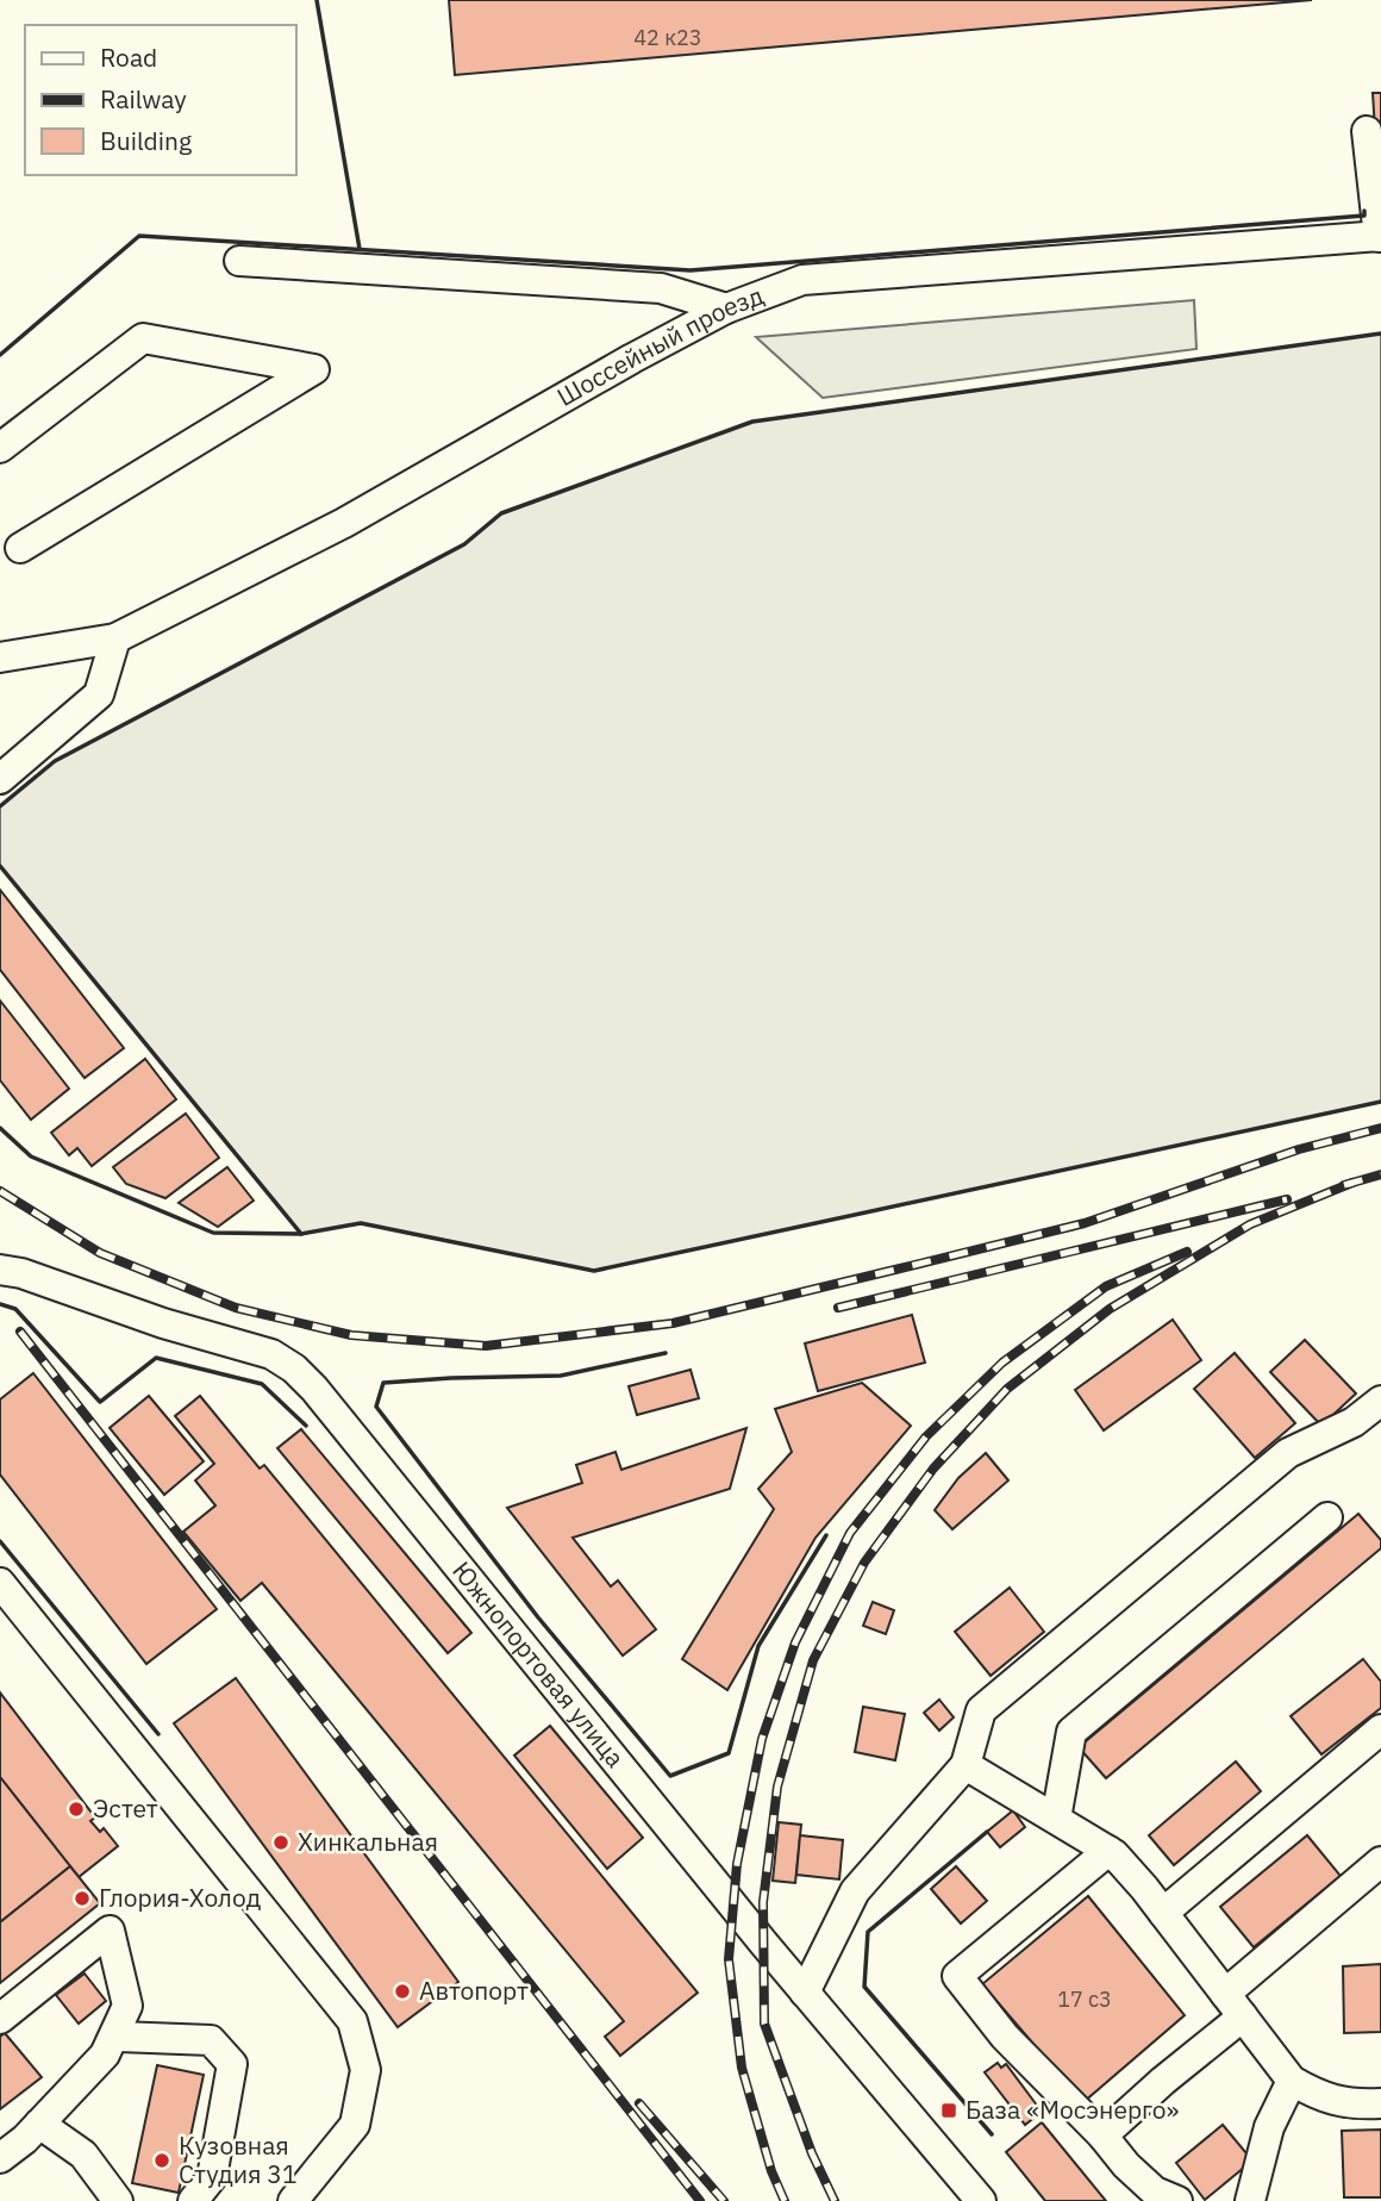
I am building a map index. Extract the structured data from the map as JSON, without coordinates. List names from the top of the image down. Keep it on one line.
{"streets":{"street":["Шоссейный проезд","Южнопортовая улица"]},"places":{"other":["Эстет","Хинкальная","Глория-Холод","Автопорт","Кузовная Студия 31"],"transit":["База «Мосэнерго»"]},"house_numbers":["42 к23","17 с3"],"legend":["Road","Railway","Building"]}
